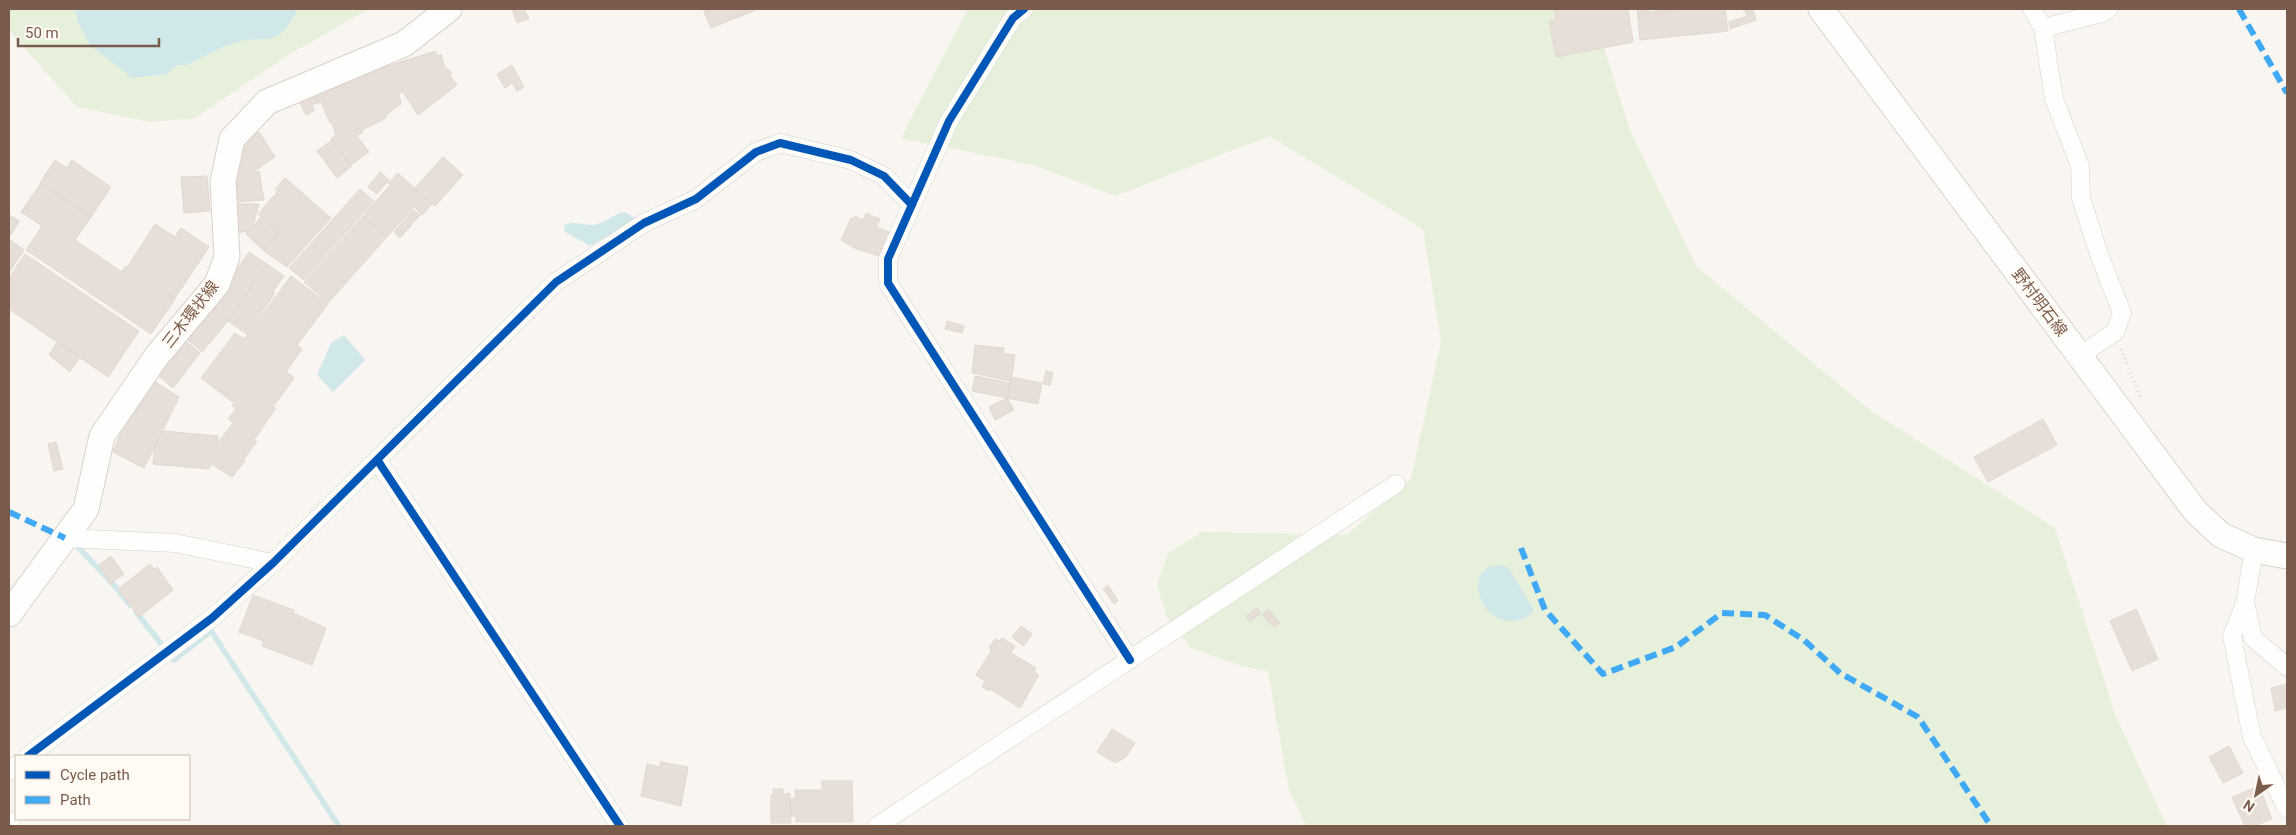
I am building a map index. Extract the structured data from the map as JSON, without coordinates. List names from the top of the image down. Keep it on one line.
{"streets":{"main road":["野村明石線","三木環状線"]},"legend":["Cycle path","Path"],"scale_bar":"50 m","north":"bottom left"}
